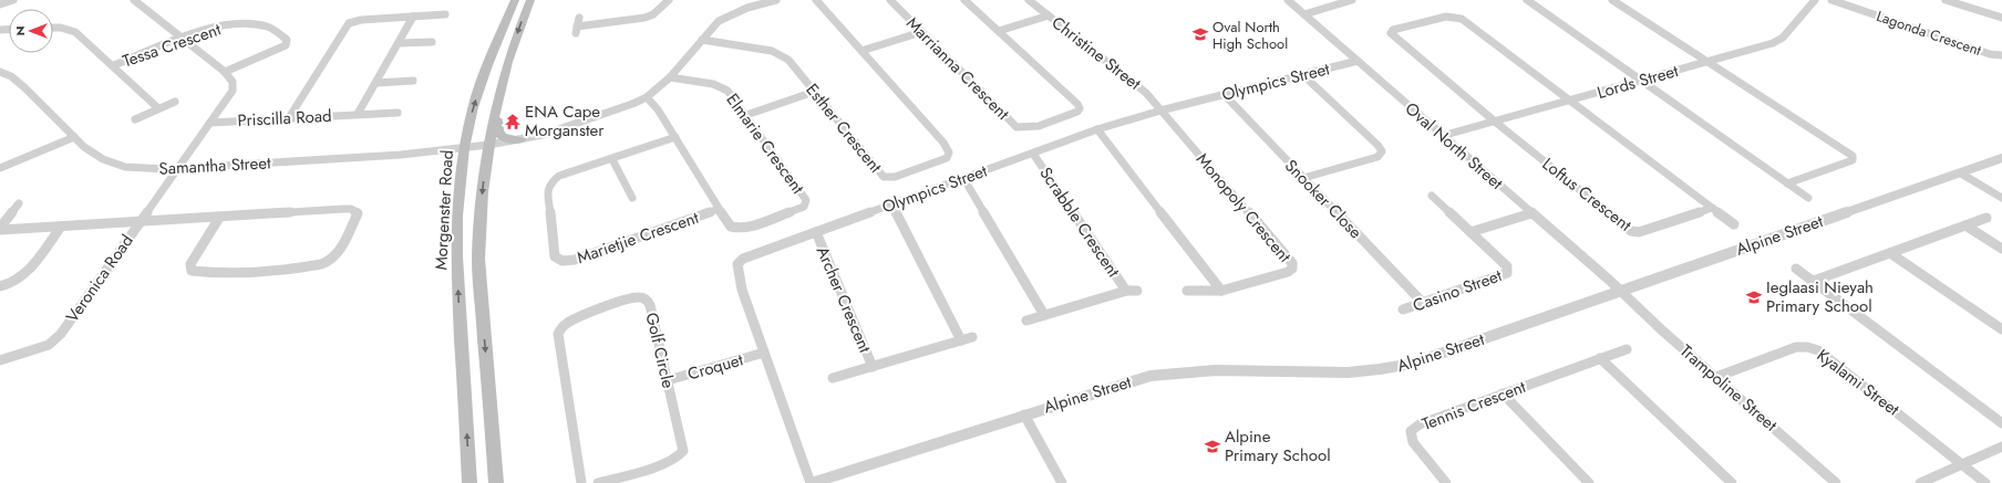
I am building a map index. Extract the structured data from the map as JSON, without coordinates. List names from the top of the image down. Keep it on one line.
{"streets":{"main road":["Morgenster Road"],"street":["Lagonda Crescent","Tessa Crescent","Christine Street","Marrianna Crescent","Olympics Street","Lords Street","Priscilla Road","Esther Crescent","Elmarie Crescent","Oval North Street","Samantha Street","Loftus Crescent","Snooker Close","Monopoly Crescent","Scrabble Crescent","Alpine Street","Marietjie Crescent","Veronica Road","Casino Street","Archer Crescent","Golf Circle","Croquet","Kyalami Street","Trampoline Street","Tennis Crescent"]},"crossings":[["Tessa Crescent","Veronica Road"],["Christine Street","Olympics Street"],["Christine Street","Monopoly Crescent"],["Olympics Street","Oval North Street"],["Olympics Street","Snooker Close"],["Olympics Street","Monopoly Crescent"],["Olympics Street","Scrabble Crescent"],["Olympics Street","Alpine Street"],["Olympics Street","Archer Crescent"],["Olympics Street","Croquet"],["Lords Street","Oval North Street"],["Lords Street","Loftus Crescent"],["Priscilla Road","Veronica Road"],["Elmarie Crescent","Samantha Street"],["Elmarie Crescent","Marietjie Crescent"],["Oval North Street","Alpine Street"],["Oval North Street","Trampoline Street"],["Samantha Street","Morgenster Road"],["Samantha Street","Veronica Road"],["Snooker Close","Casino Street"],["Alpine Street","Trampoline Street"],["Golf Circle","Croquet"],["Kyalami Street","Trampoline Street"]],"places":{"school or university":["Oval North High School","Ieglaasi Nieyah Primary School","Alpine Primary School"],"temple":["ENA Cape Morganster"]},"north":"left"}
